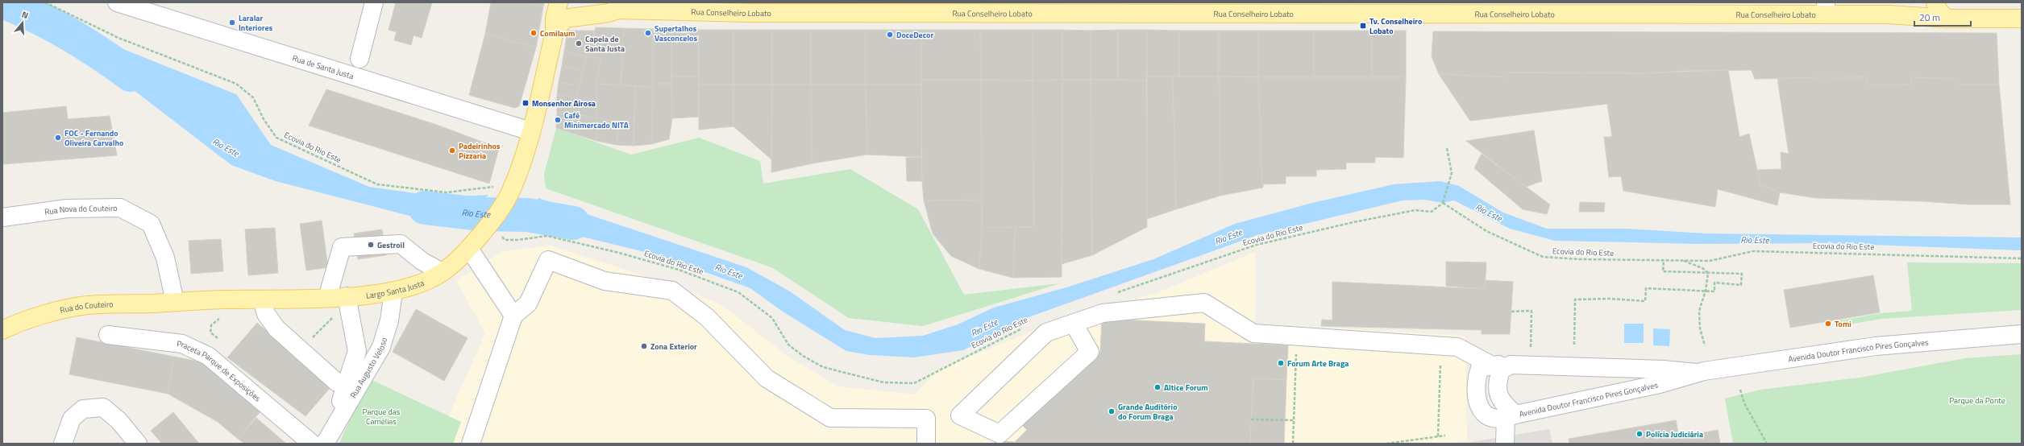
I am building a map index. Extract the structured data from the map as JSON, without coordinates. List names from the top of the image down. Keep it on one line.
{"streets":{"main road":["Rua Conselheiro Lobato","Largo Santa Justa","Rua do Couteiro"],"street":["Rua de Santa Justa","Rua Nova do Couteiro","Avenida Doutor Francisco Pires Gonçalves","Rua Augusto Veloso","Praceta Parque de Exposições"],"path":["Ecovia do Rio Este"]},"crossings":[["Rua Conselheiro Lobato","Largo Santa Justa"],["Rua de Santa Justa","Largo Santa Justa"],["Ecovia do Rio Este","Largo Santa Justa"],["Rua Nova do Couteiro","Largo Santa Justa"],["Rua Nova do Couteiro","Rua do Couteiro"],["Largo Santa Justa","Rua do Couteiro"],["Largo Santa Justa","Rua Augusto Veloso"]],"water":["Rio Este"],"parks":["Parque da Ponte","Parque das Camélias"],"places":{"other":["Laralar Interiores","Comilaum","Supertalhos Vasconcelos","DoceDecor","Capela de Santa Justa","Café Minimercado NITA","FOC - Fernando Oliveira Carvalho","Padeirinhos Pizzaria","Gestroil","Tomi","Zona Exterior","Forum Arte Braga","Altice Forum","Grande Auditório do Forum Braga","Polícia Judiciária"],"transit":["Tv. Conselheiro Lobato","Monsenhor Airosa"]},"scale_bar":"20 m","north":"top"}
